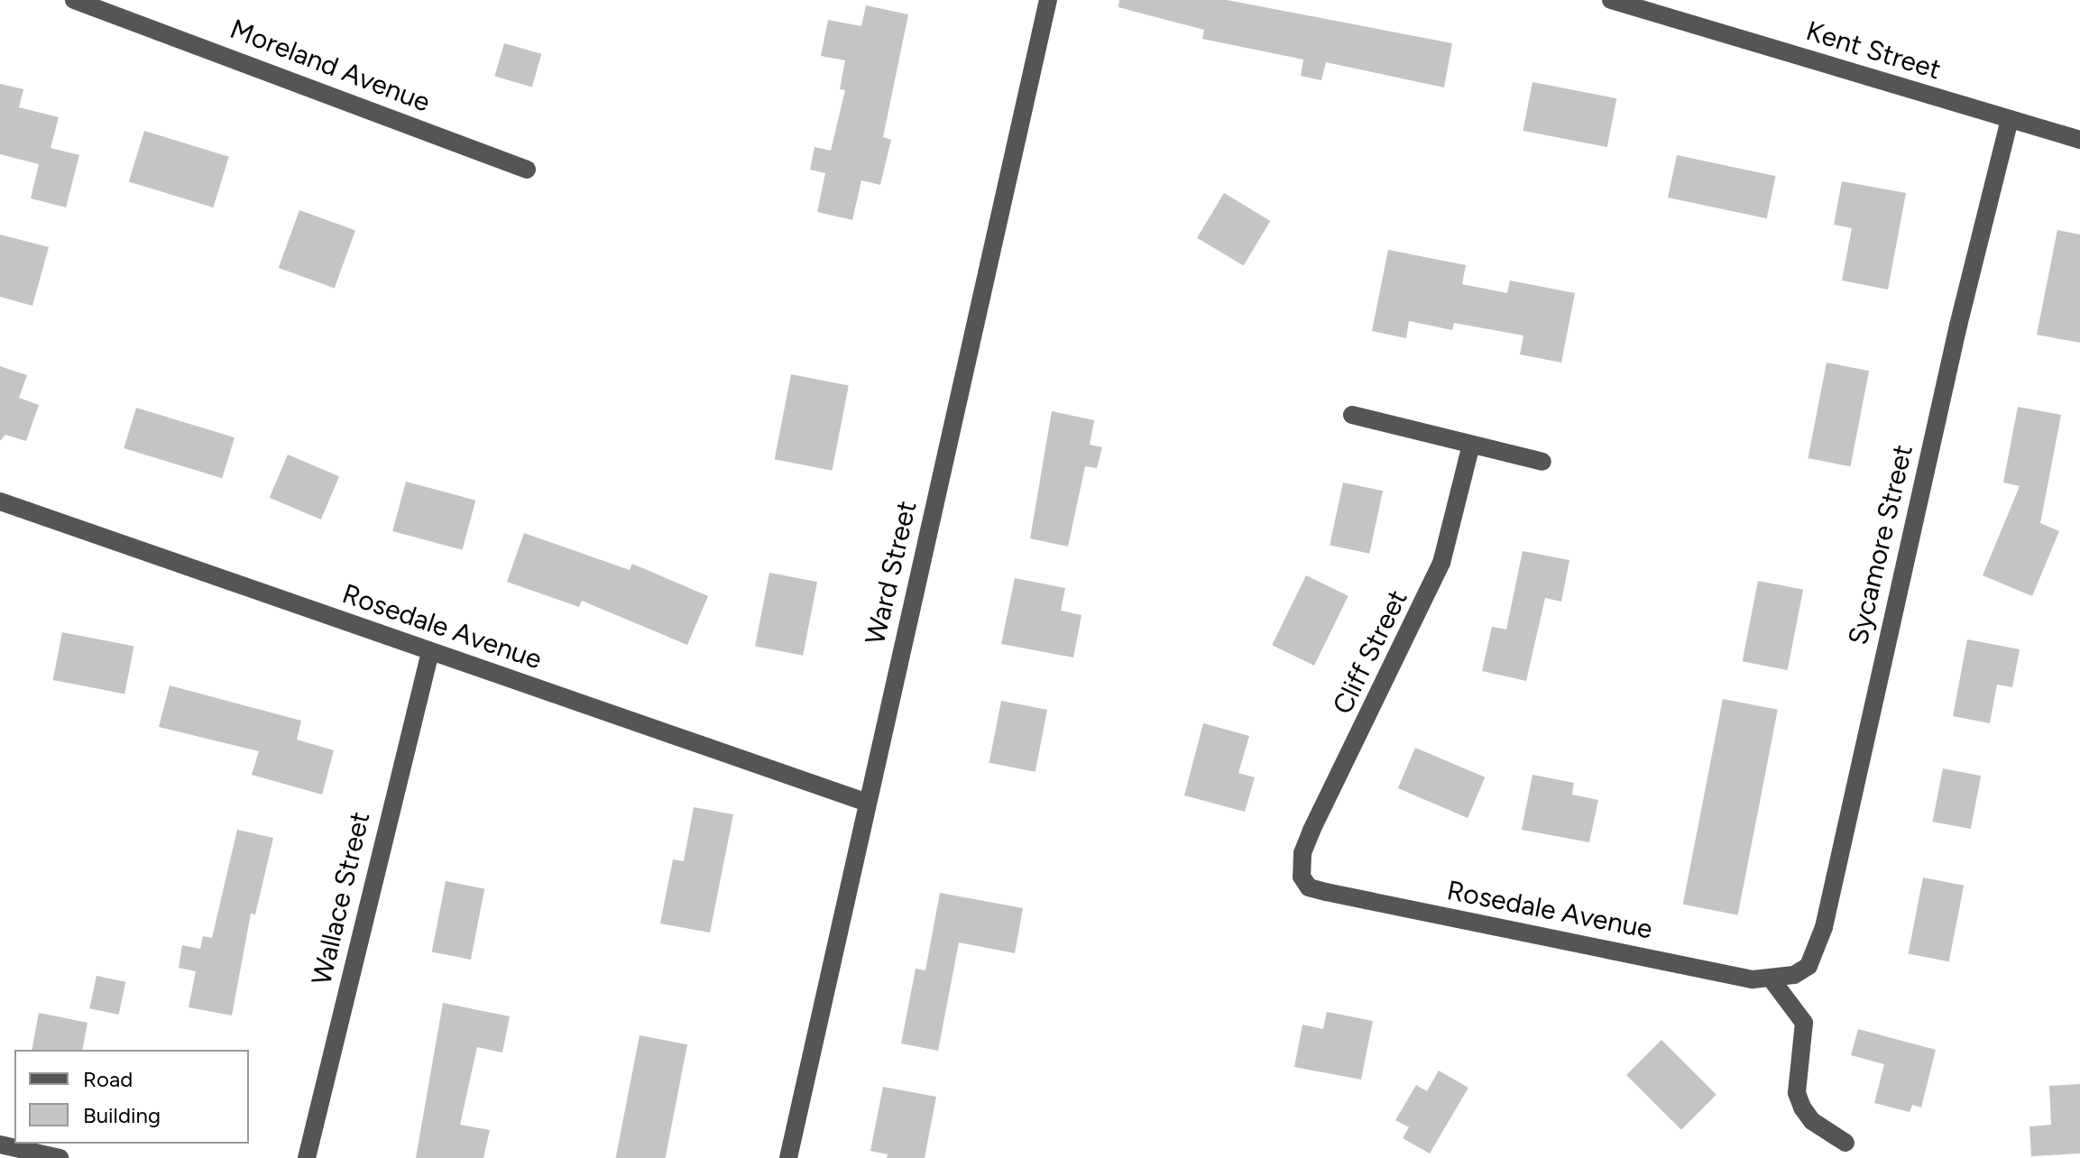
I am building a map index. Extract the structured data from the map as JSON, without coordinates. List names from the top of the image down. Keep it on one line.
{"streets":{"street":["Kent Street","Moreland Avenue","Sycamore Street","Ward Street","Rosedale Avenue","Cliff Street","Wallace Street"]},"crossings":[["Kent Street","Sycamore Street"],["Sycamore Street","Rosedale Avenue"],["Ward Street","Rosedale Avenue"],["Rosedale Avenue","Cliff Street"],["Rosedale Avenue","Wallace Street"]],"legend":["Road","Building"]}
